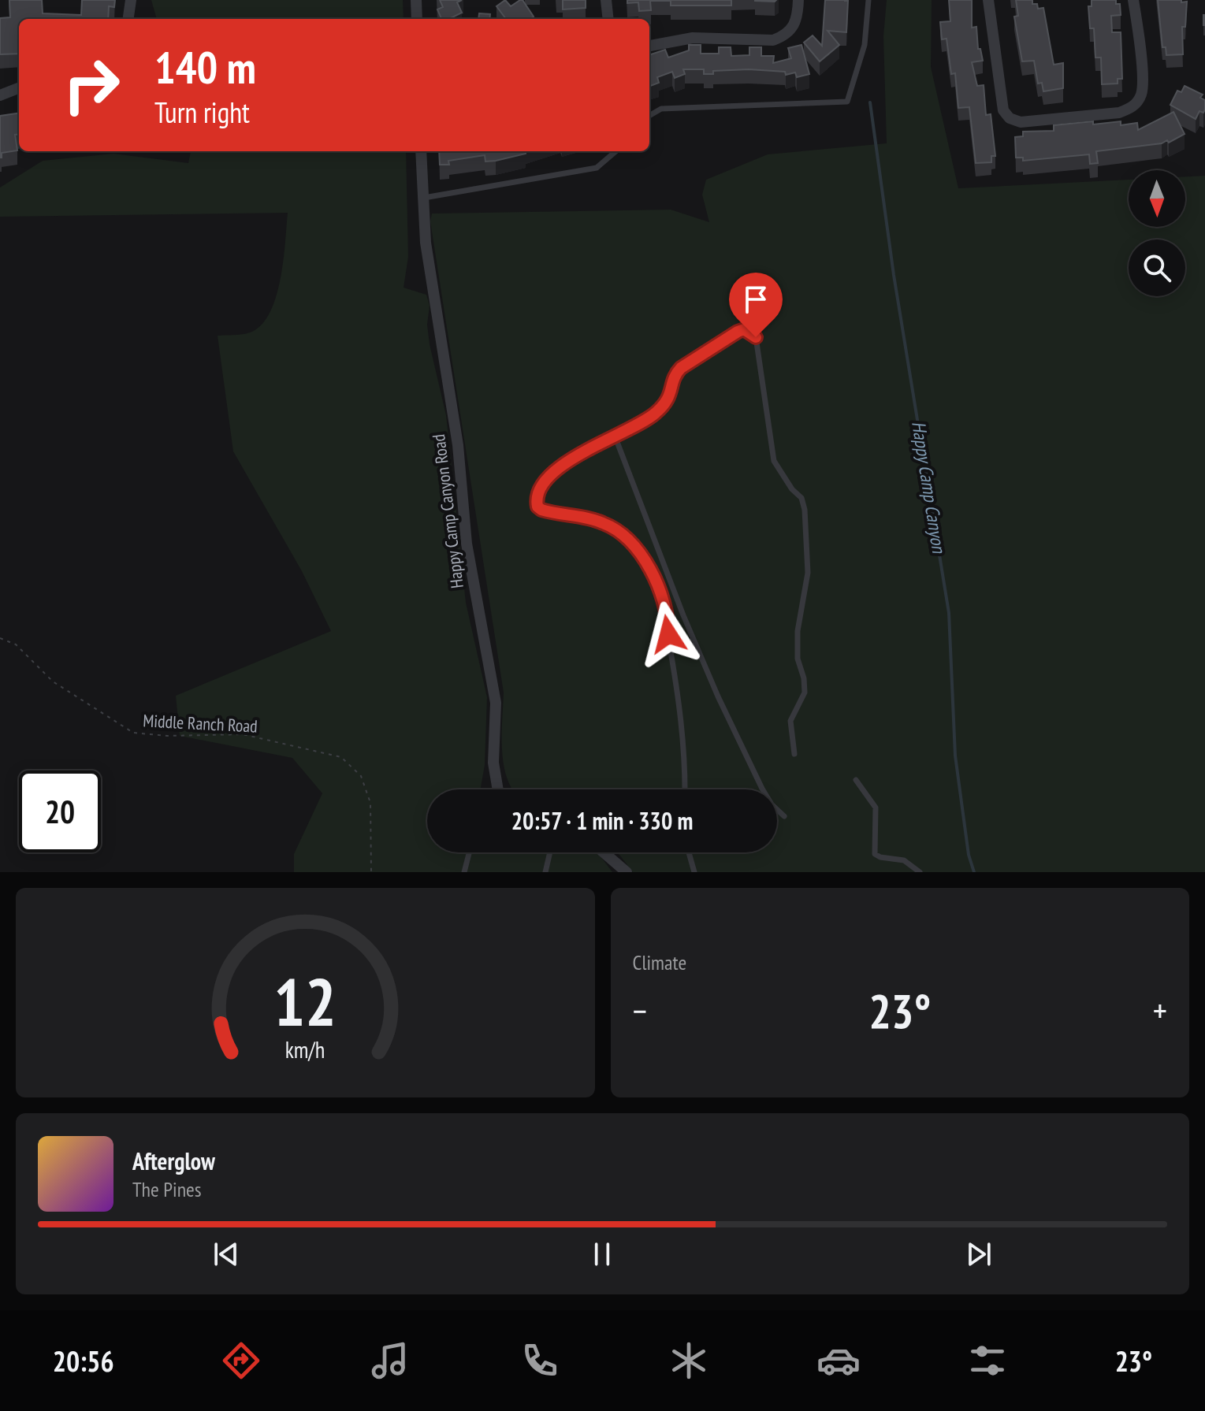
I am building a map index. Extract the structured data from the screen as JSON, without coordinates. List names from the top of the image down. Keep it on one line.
{"streets":{"street":["Happy Camp Canyon Road"],"path":["Middle Ranch Road"]},"water":["Happy Camp Canyon"],"north":"bottom","page":{"turn":["140 m","Turn right"],"limit":"20","trip":"20:57 · 1 min · 330 m","tile":"Climate","heat":["−","23°","+"],"song":["Afterglow","The Pines"],"tabs":["20:56","23°"],"gauge":["12","km/h"]}}
